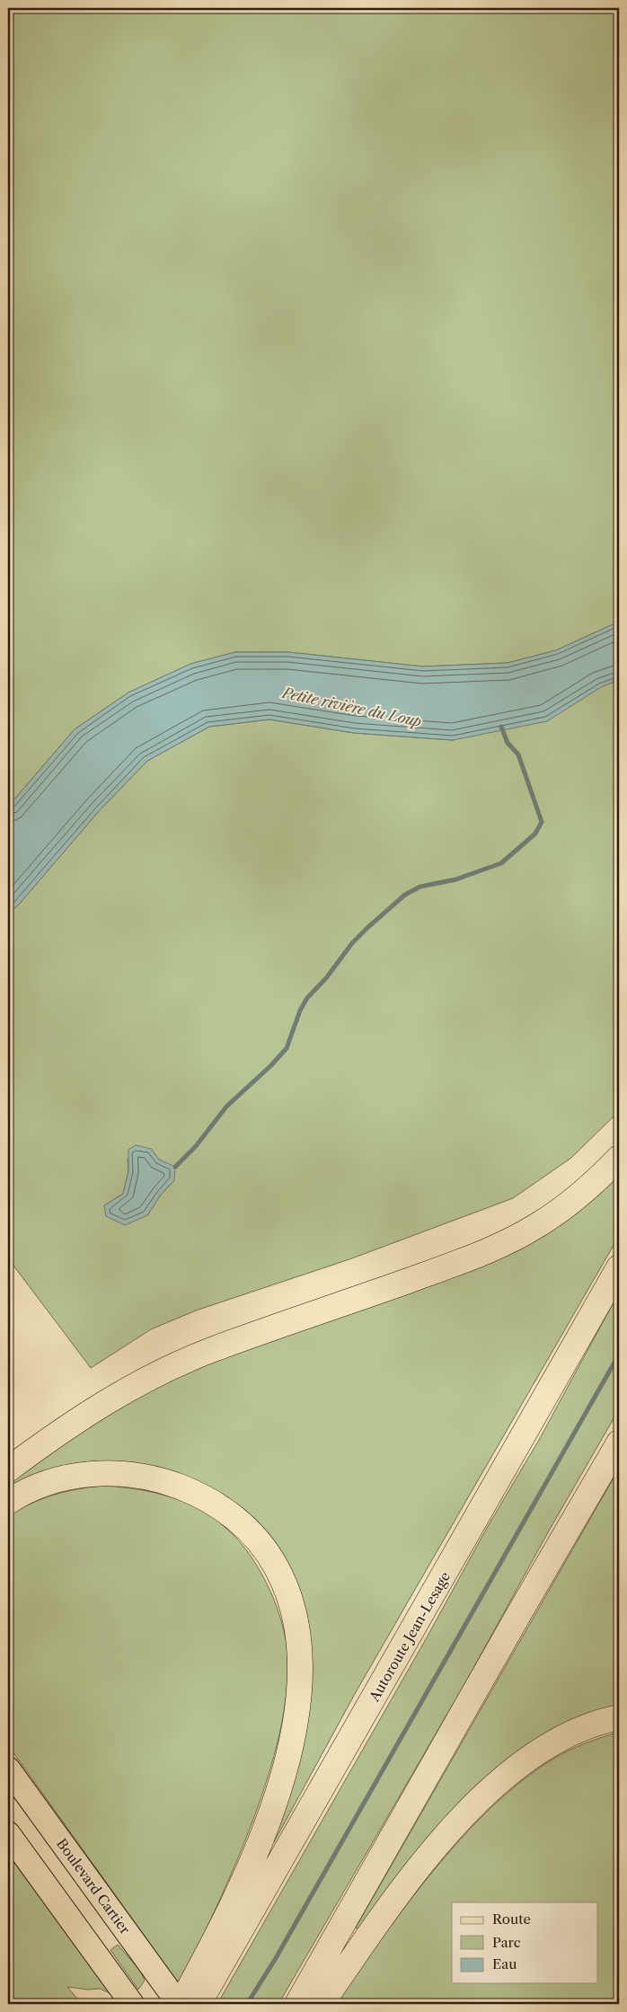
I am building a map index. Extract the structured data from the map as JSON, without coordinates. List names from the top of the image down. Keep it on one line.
{"streets":{"highway":["Autoroute Jean-Lesage"],"main road":["Boulevard Cartier"]},"water":["Petite rivière du Loup"],"legend":["Route","Parc","Eau"]}
